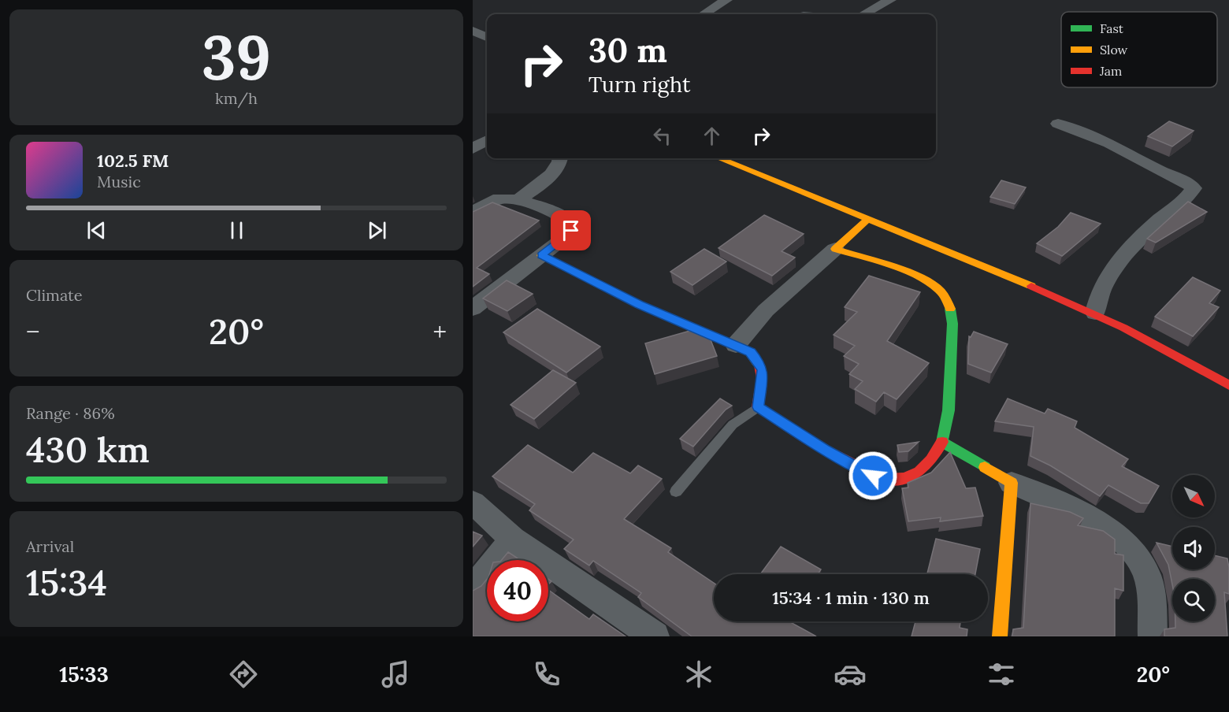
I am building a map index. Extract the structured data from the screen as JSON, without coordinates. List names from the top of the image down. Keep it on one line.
{"legend":["Fast","Slow","Jam"],"north":"bottom right","page":{"tile":[["39","km/h"],"Climate",["Range · 86%","430 km"],["Arrival","15:34"]],"turn":["30 m","Turn right"],"song":["102.5 FM","Music"],"heat":["−","20°","+"],"limit":"40","trip":"15:34 · 1 min · 130 m","tabs":["15:33","20°"]}}
